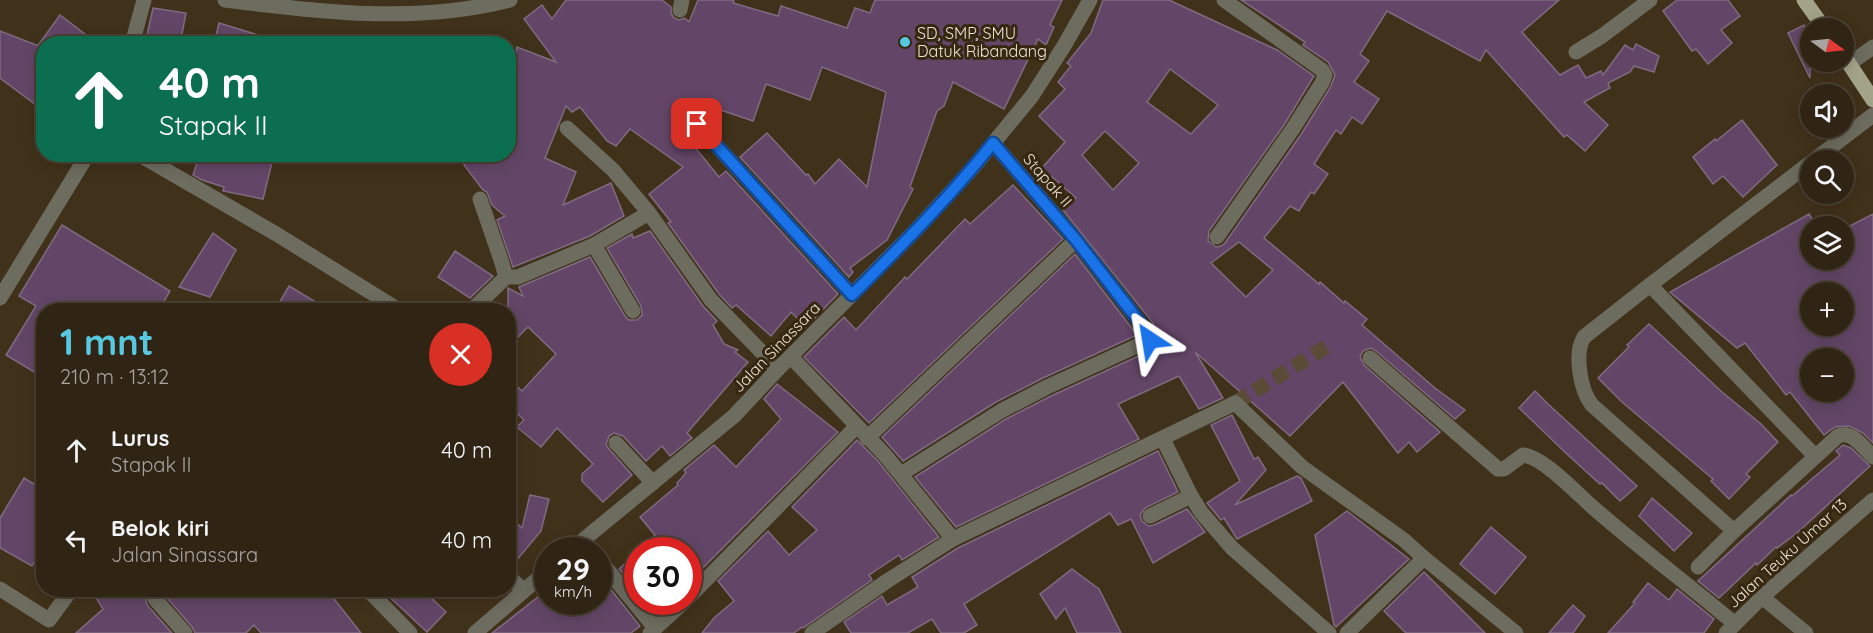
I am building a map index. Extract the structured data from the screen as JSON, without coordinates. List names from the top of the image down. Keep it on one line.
{"streets":{"street":["Stapak II","Jalan Sinassara","Jalan Teuku Umar 13"]},"crossings":[["Stapak II","Jalan Sinassara"]],"places":["SD, SMP, SMU Datuk Ribandang"],"north":"right","page":{"map_buttons":["+","−"],"turn":["40 m","Stapak II"],"heading":["1 mnt","210 m · 13:12"],"list":[{"name":"Lurus","note":"Stapak II","value":"40 m"},{"name":"Belok kiri","note":"Jalan Sinassara","value":"40 m"}],"speed":"29 km/h","limit":"30"}}
